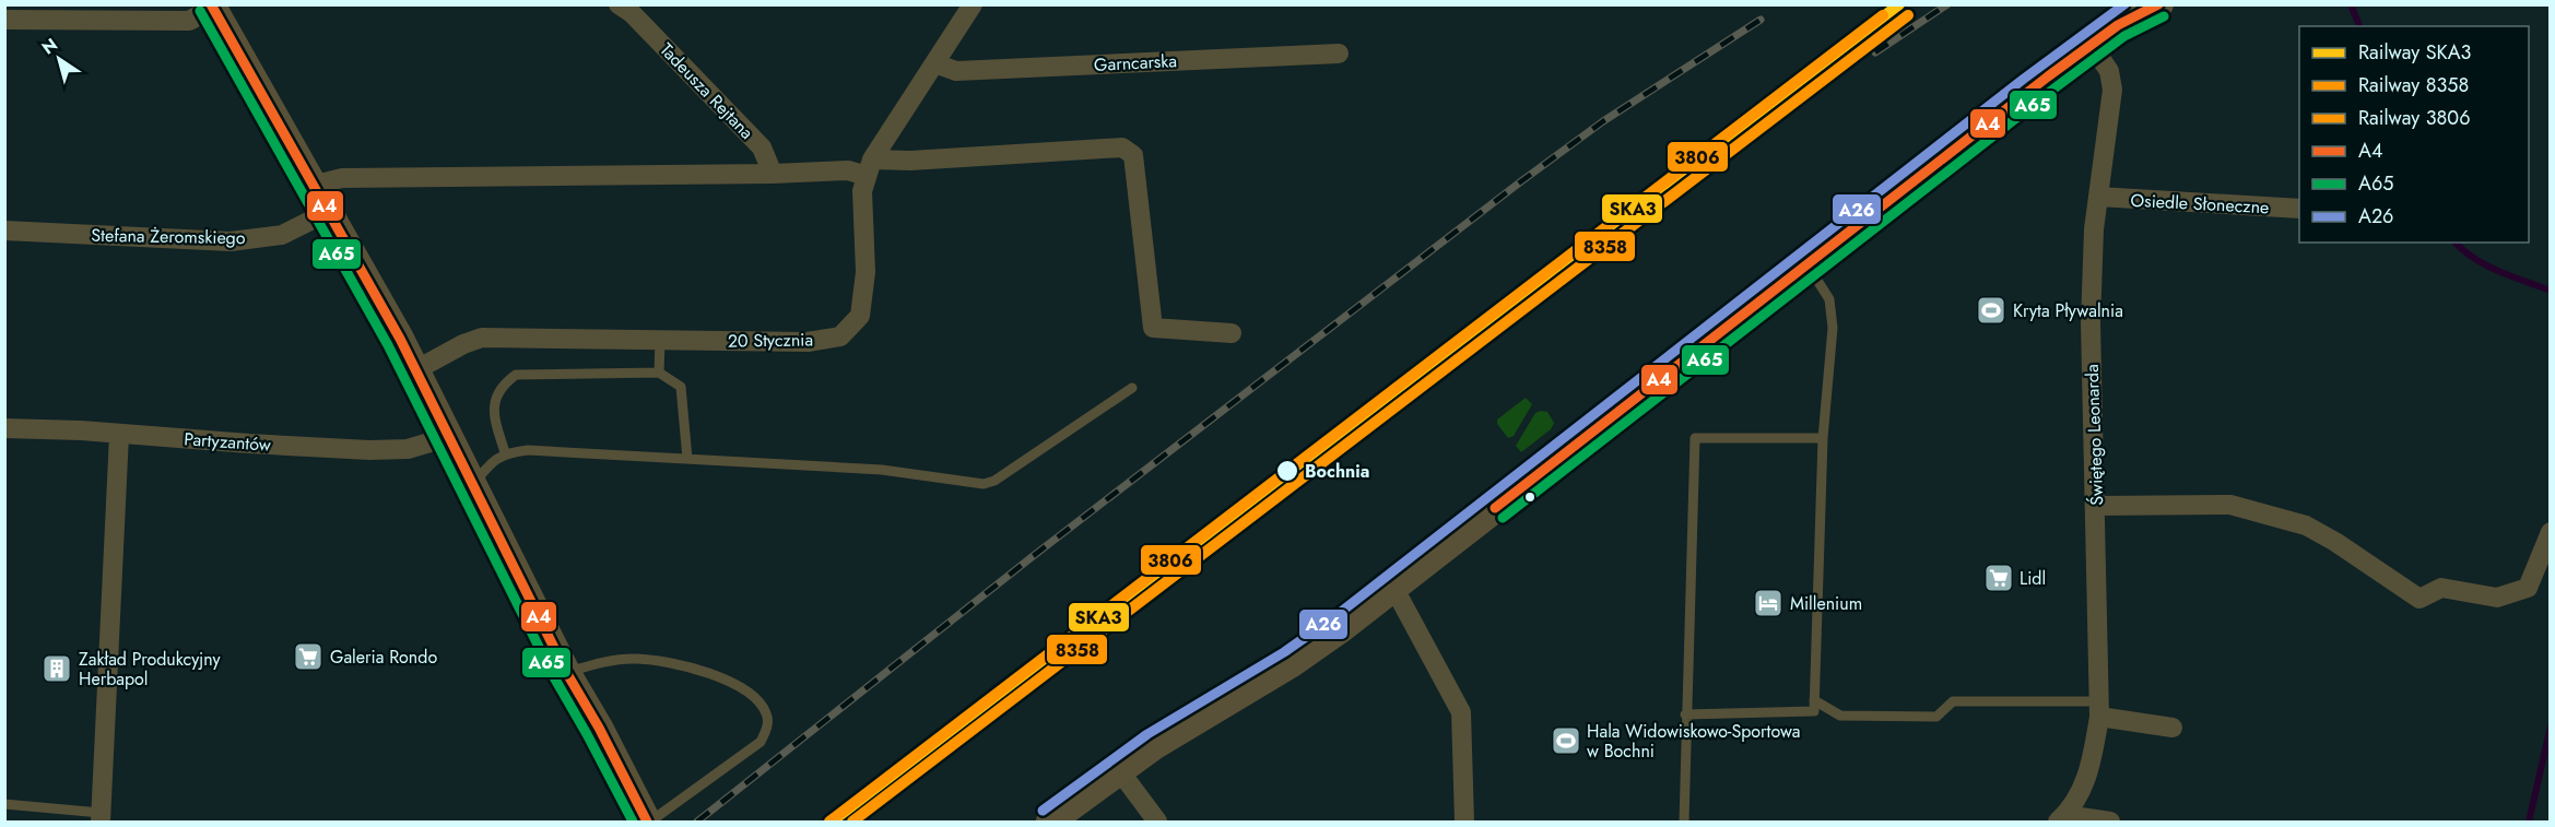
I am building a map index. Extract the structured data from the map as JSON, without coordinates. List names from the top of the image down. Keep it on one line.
{"streets":{"street":["Garncarska","Tadeusza Rejtana","Osiedle Słoneczne","Stefana Żeromskiego","20 Stycznia","Świętego Leonarda","Partyzantów"]},"crossings":[["Garncarska","20 Stycznia"],["Osiedle Słoneczne","Świętego Leonarda"]],"places":{"sports":["Kryta Pływalnia","Hala Widowiskowo-Sportowa w Bochni"],"other":["Bochnia"],"supermarket":["Lidl","Galeria Rondo"],"hotel":["Millenium"],"building":["Zakład Produkcyjny Herbapol"]},"lines":["rail line SKA3","transit line A4","transit line A26","transit line A65","rail line 8358","rail line 3806"],"legend":["Railway SKA3","Railway 8358","Railway 3806","A4","A65","A26"],"north":"top left"}
